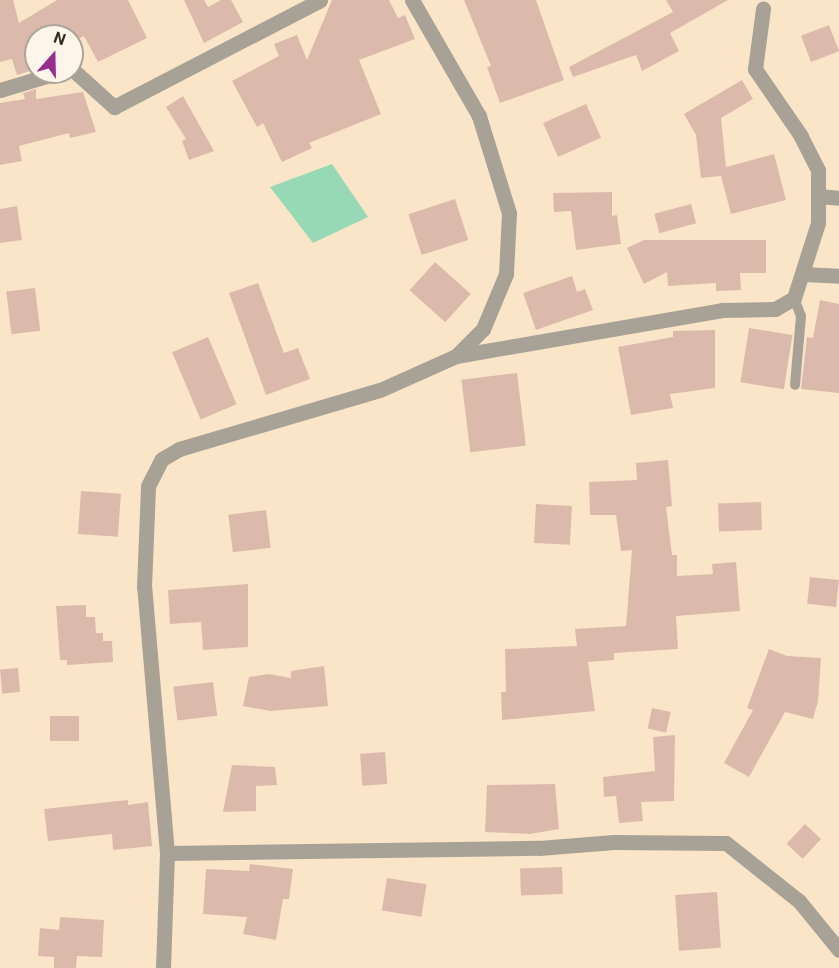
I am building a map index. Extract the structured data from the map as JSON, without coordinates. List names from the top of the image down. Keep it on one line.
{"north":"top"}
